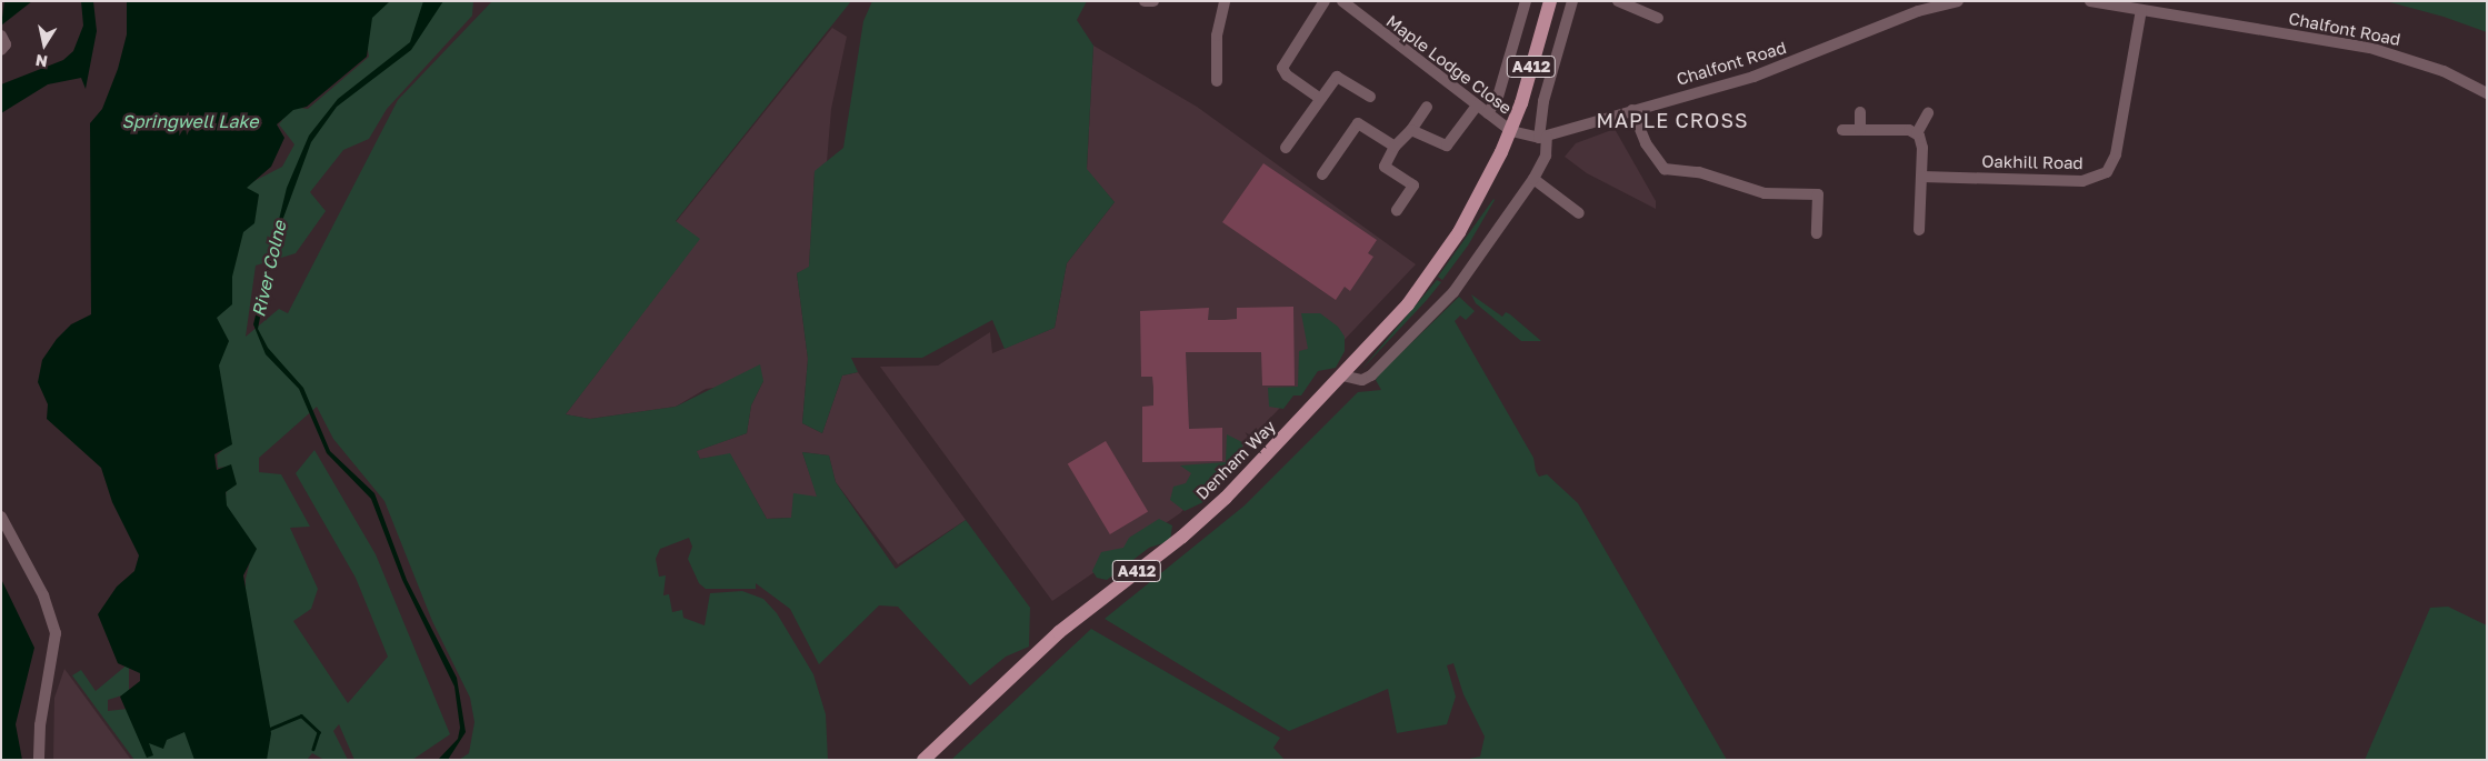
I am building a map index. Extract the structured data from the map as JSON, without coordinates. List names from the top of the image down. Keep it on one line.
{"streets":{"main road":["A412","Denham Way"],"street":["Chalfont Road","Maple Lodge Close","Oakhill Road"]},"crossings":[["Chalfont Road","Oakhill Road"],["Maple Lodge Close","A412"],["Maple Lodge Close","Denham Way"],["A412","Denham Way"]],"districts":["MAPLE CROSS"],"water":["Springwell Lake","River Colne"],"north":"bottom"}
